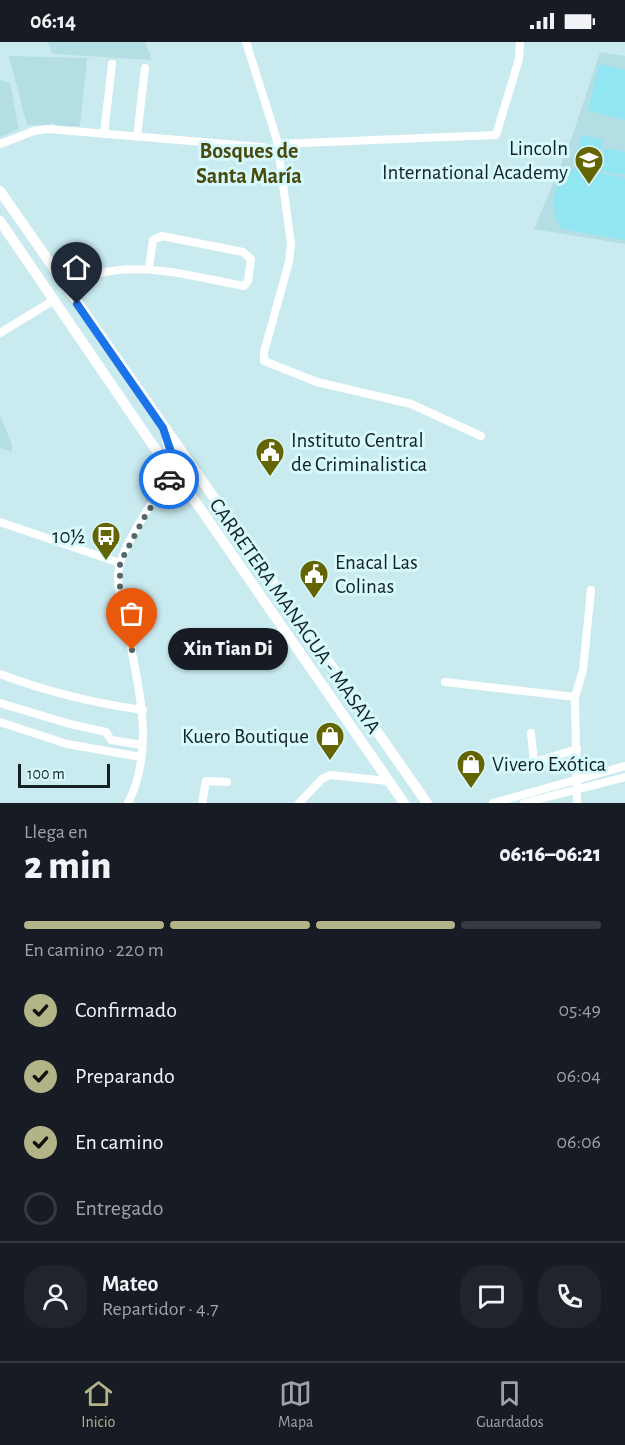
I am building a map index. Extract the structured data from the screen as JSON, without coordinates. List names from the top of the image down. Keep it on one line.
{"streets":{"highway":["CARRETERA MANAGUA - MASAYA"]},"districts":["Bosques de Santa María"],"places":{"school or university":["Lincoln International Academy"],"public building":["Instituto Central de Criminalistica","Enacal Las Colinas"],"bus stop":["10½"],"other":["Xin Tian Di"],"shop":["Kuero Boutique","Vivero Exótica"]},"scale_bar":"100 m","page":{"status":"06:14","bubble":"Xin Tian Di","scale":"100 m","heading":["2 min","Llega en","06:16–06:21"],"panel":["Mateo","Repartidor · 4.7"],"bar":"En camino · 220 m","list":[["Confirmado","05:49"],["Preparando","06:04"],["En camino","06:06"],"Entregado"],"tabs":["Inicio","Mapa","Guardados"]}}
